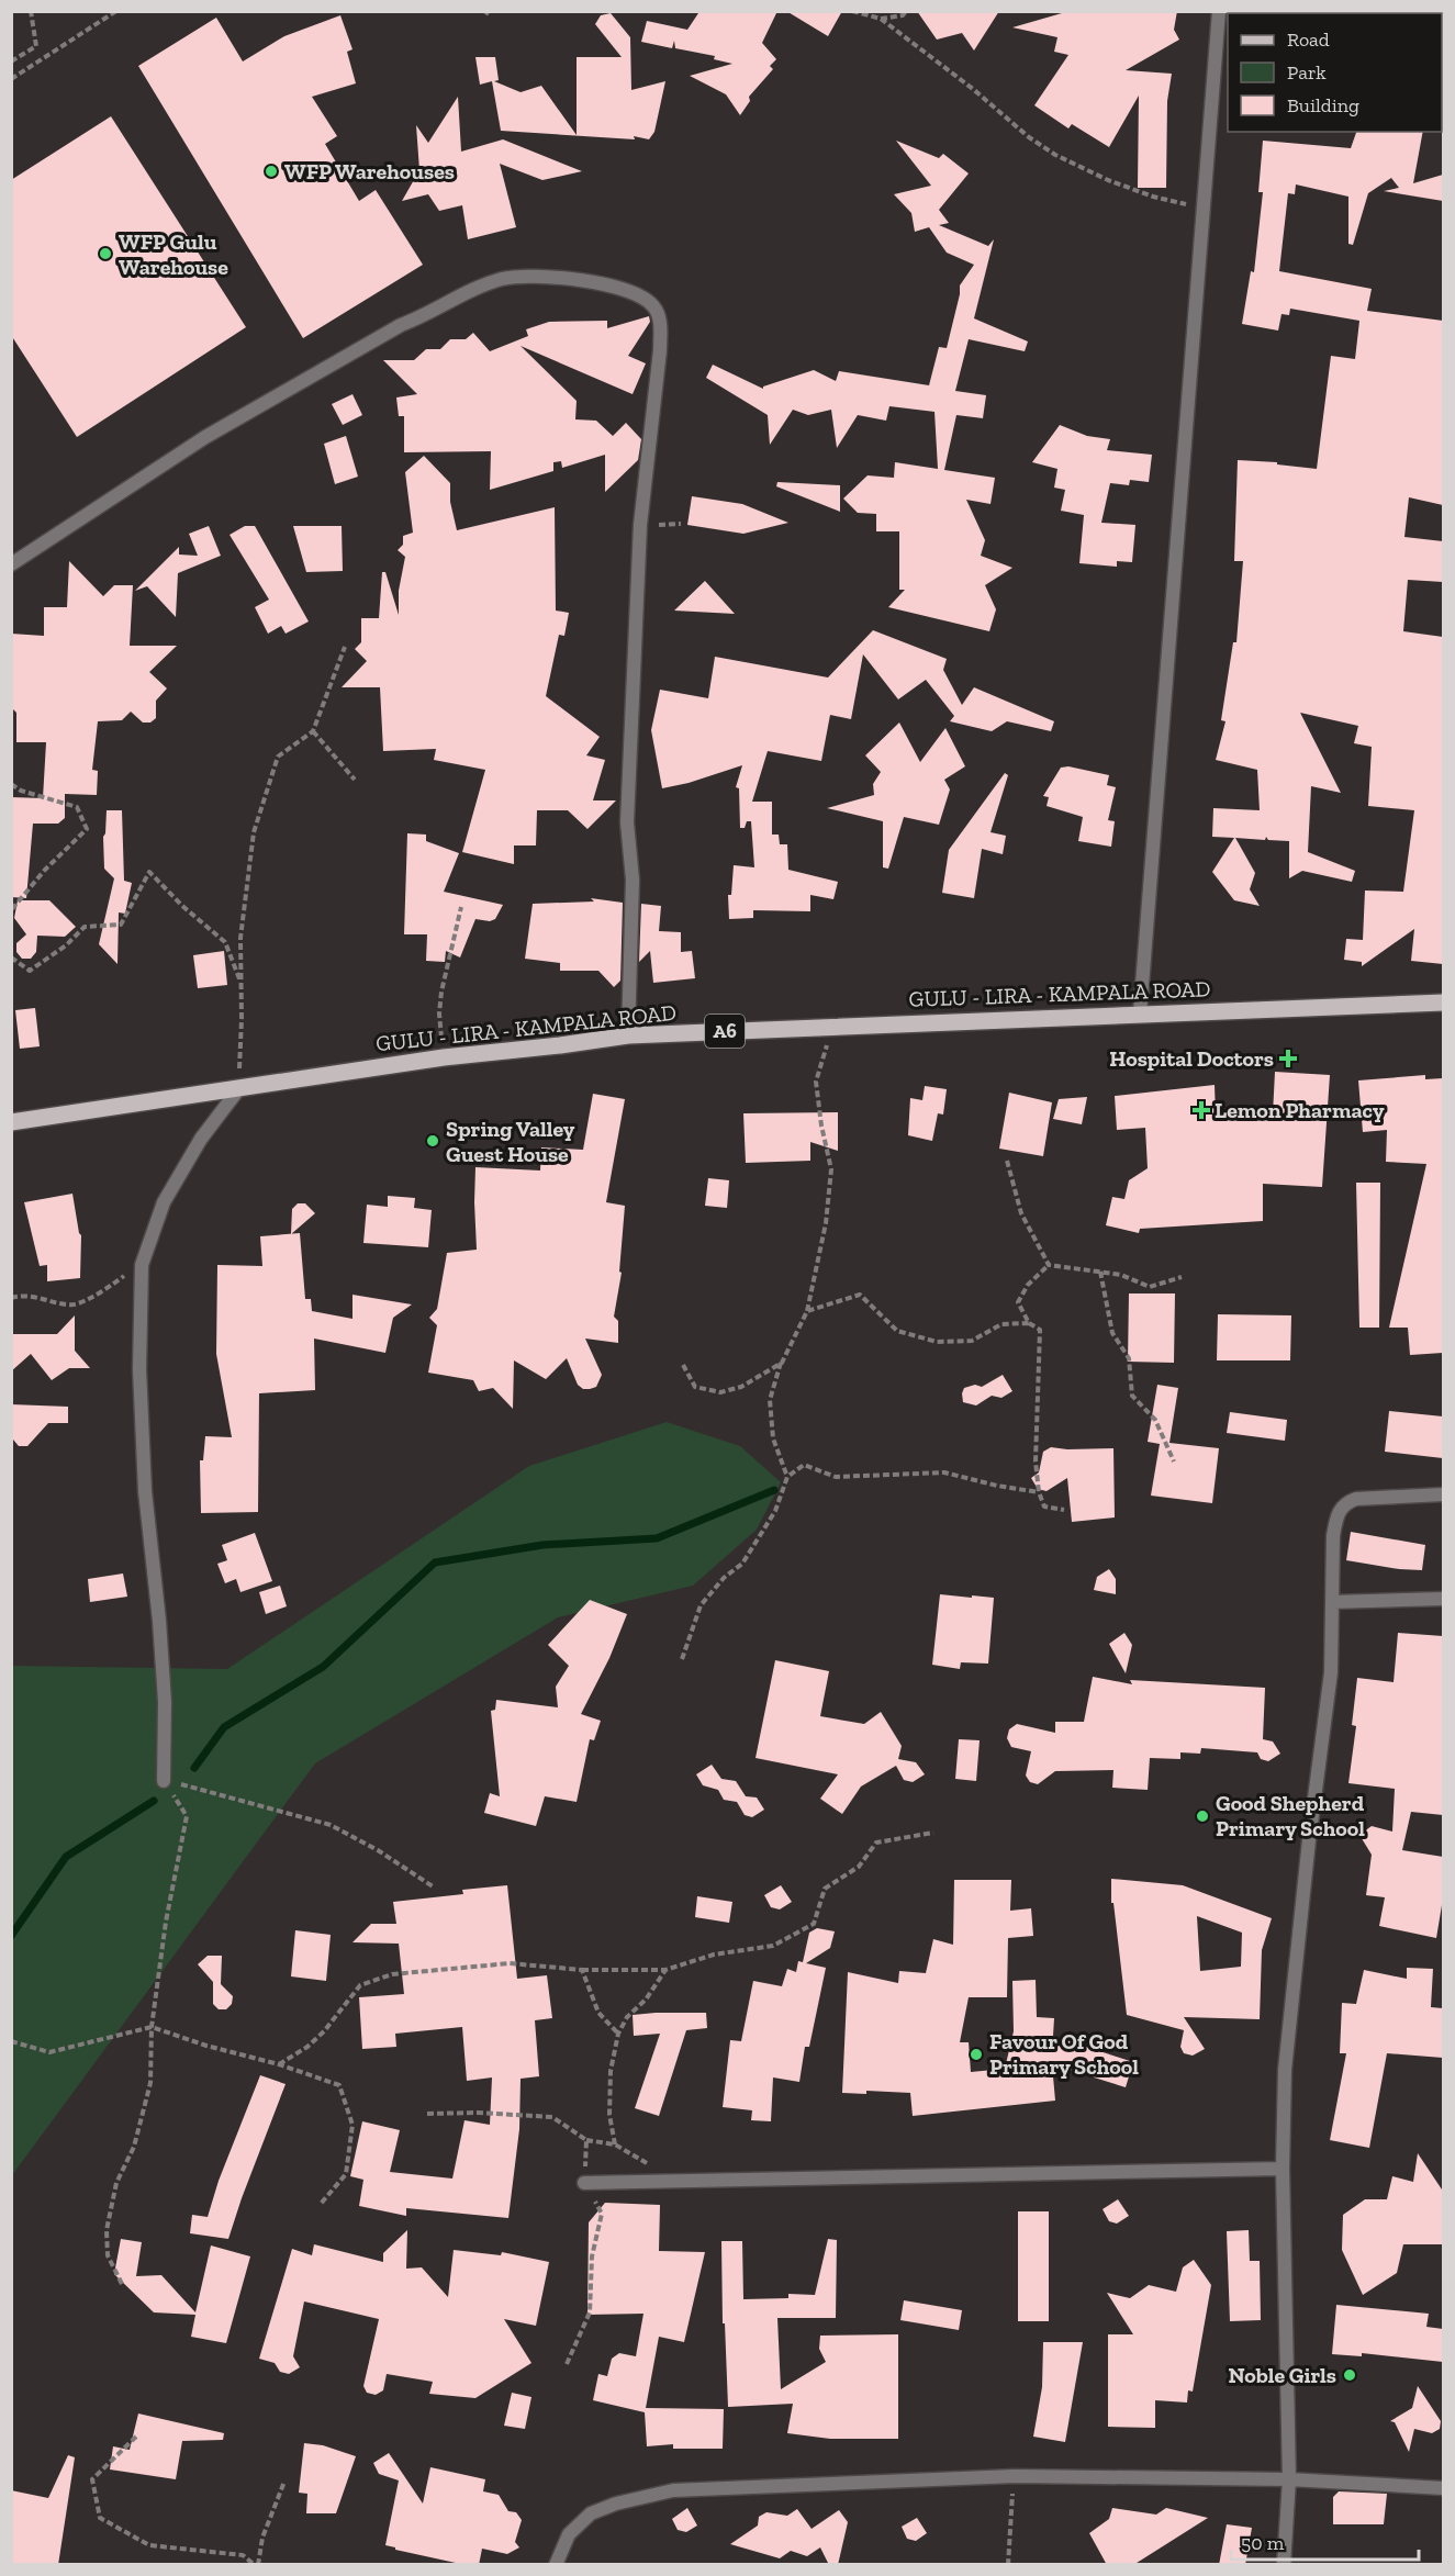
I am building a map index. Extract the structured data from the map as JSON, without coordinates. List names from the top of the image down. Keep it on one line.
{"streets":{"main road":["GULU - LIRA - KAMPALA ROAD","A6"]},"places":{"other":["WFP Warehouses","WFP Gulu Warehouse","Spring Valley Guest House","Good Shepherd Primary School","Favour Of God Primary School","Noble Girls"],"health":["Hospital Doctors","Lemon Pharmacy"]},"legend":["Road","Park","Building"],"scale_bar":"50 m"}
